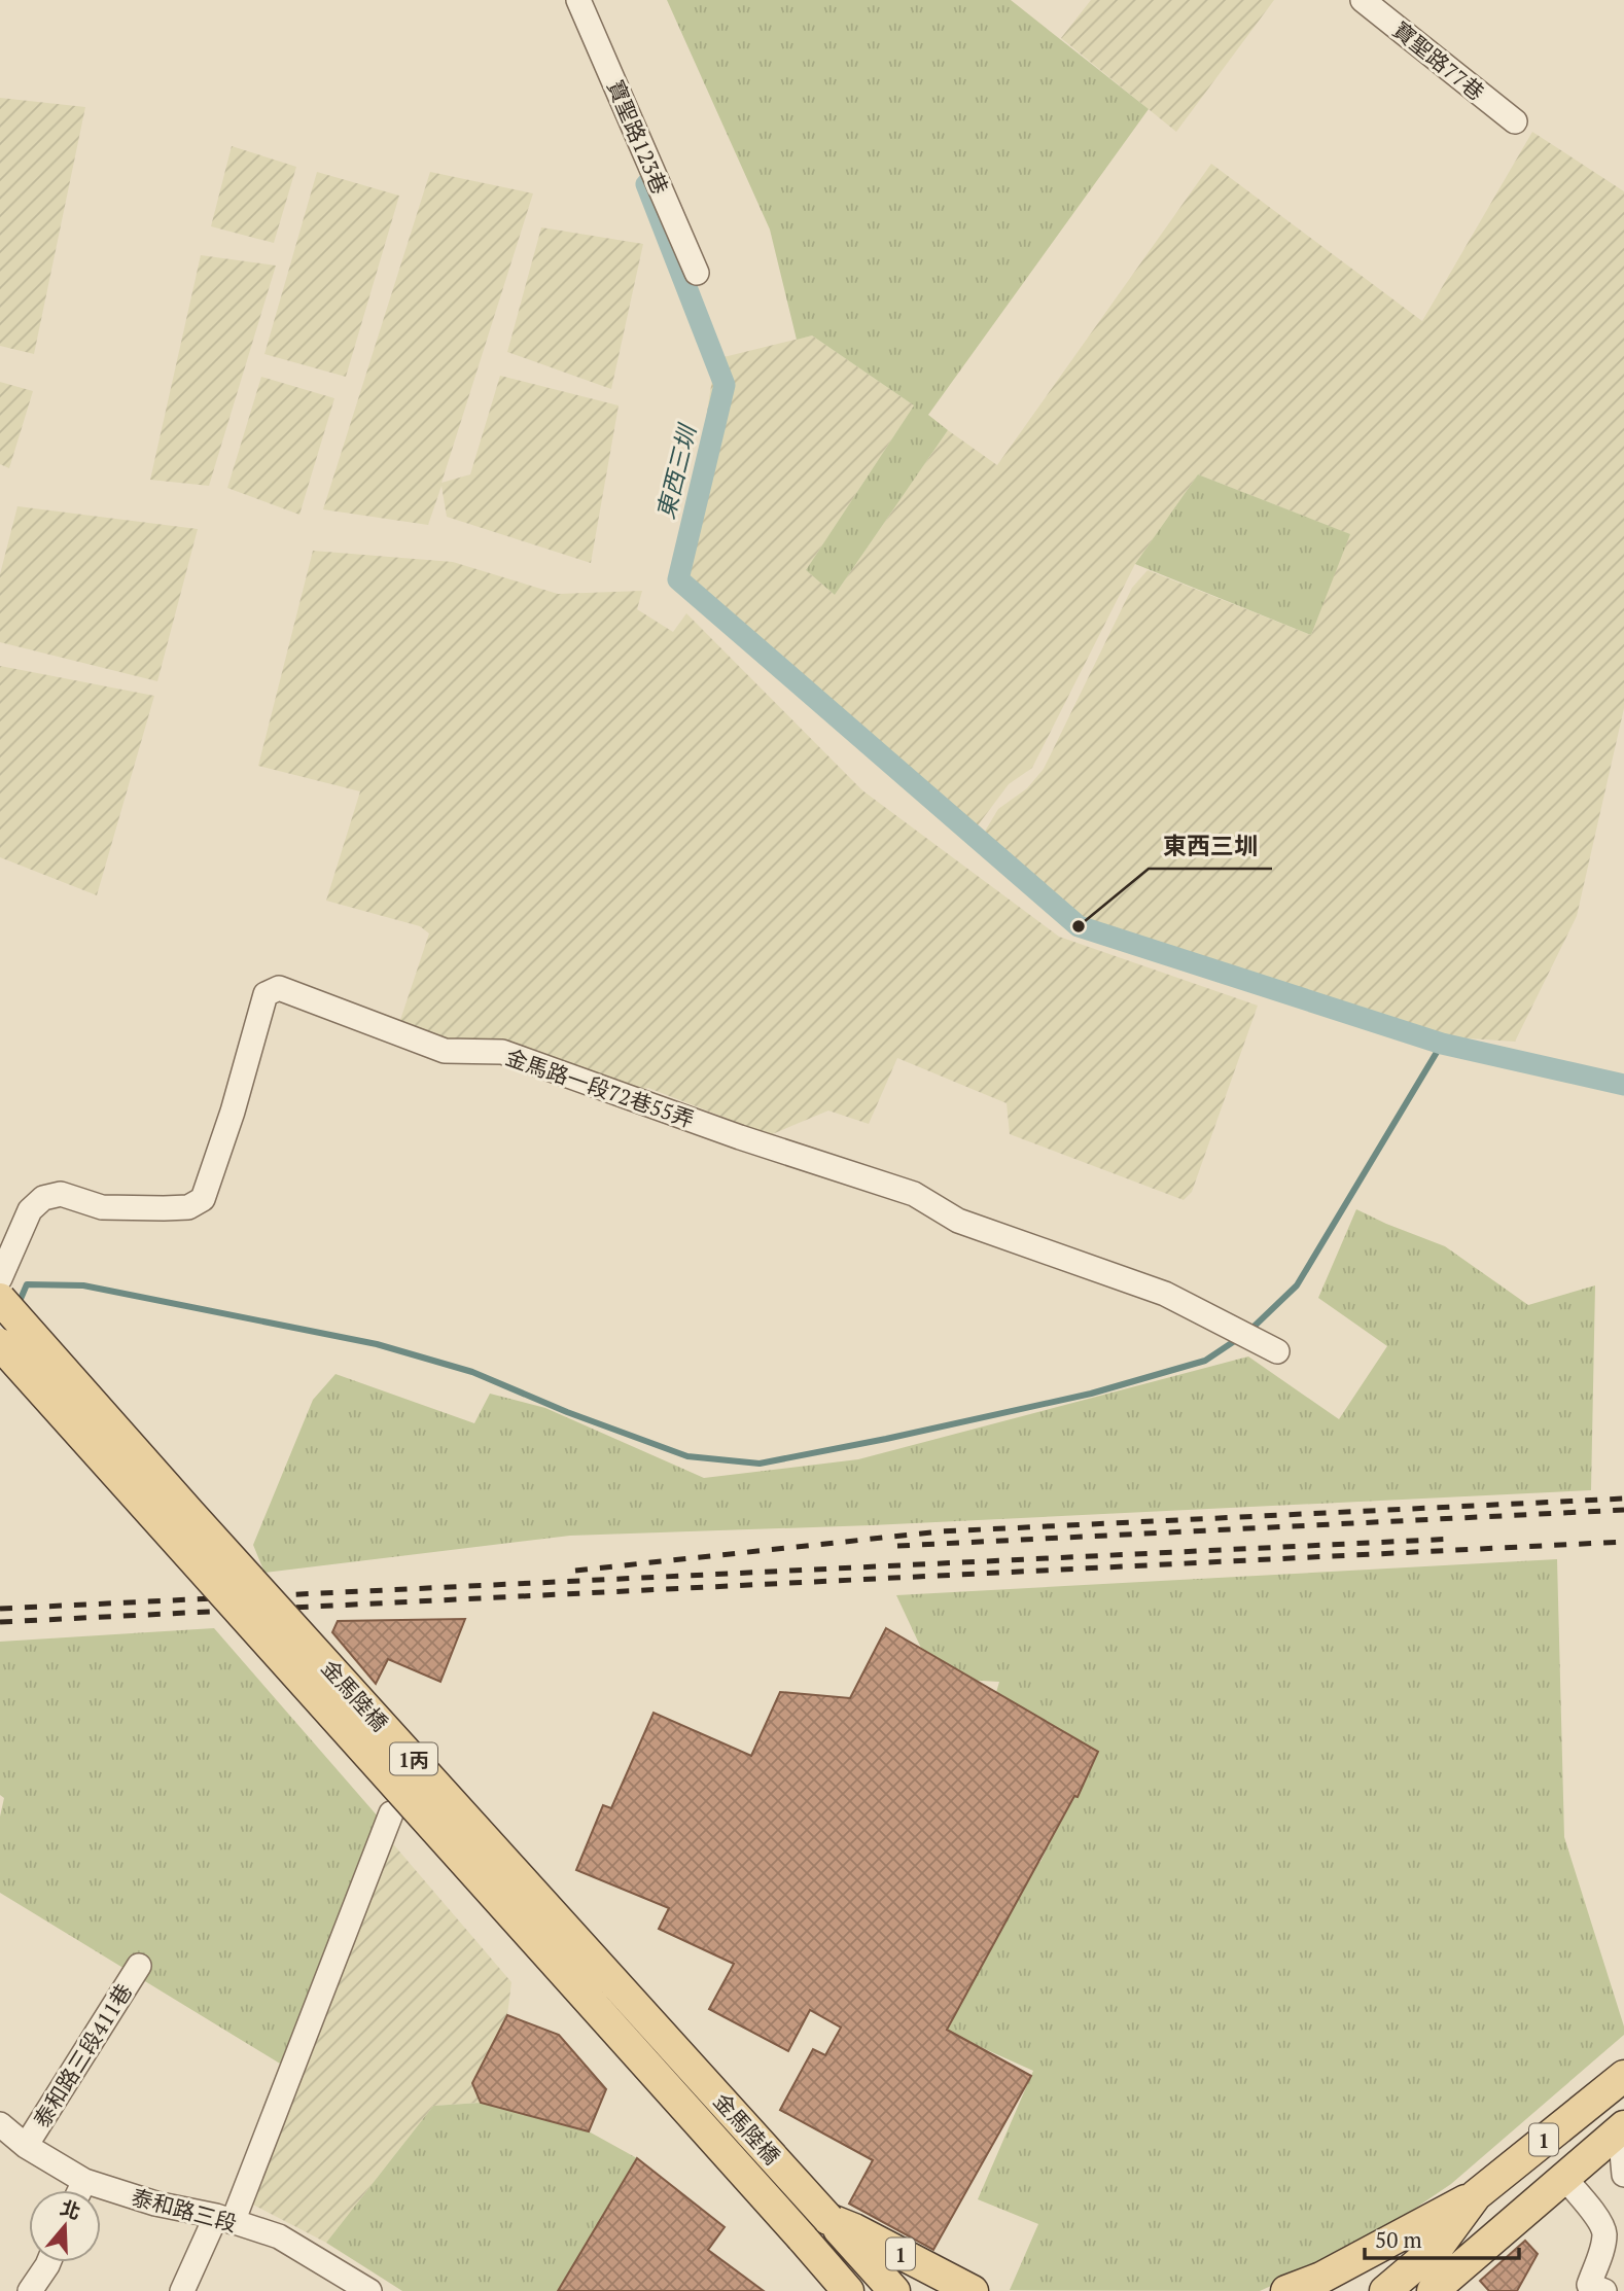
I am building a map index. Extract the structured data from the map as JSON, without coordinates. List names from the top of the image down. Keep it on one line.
{"streets":{"main road":["金馬陸橋","1丙","1"],"street":["寶聖路77巷","寶聖路123巷","金馬路一段72巷55弄","泰和路三段411巷","泰和路三段"]},"crossings":[["金馬路一段72巷55弄","金馬陸橋"],["金馬陸橋","1丙"],["金馬陸橋","1"],["1丙","1"],["泰和路三段411巷","泰和路三段"]],"water":["東西三圳"],"places":["東西三圳"],"scale_bar":"50 m","north":"top"}
